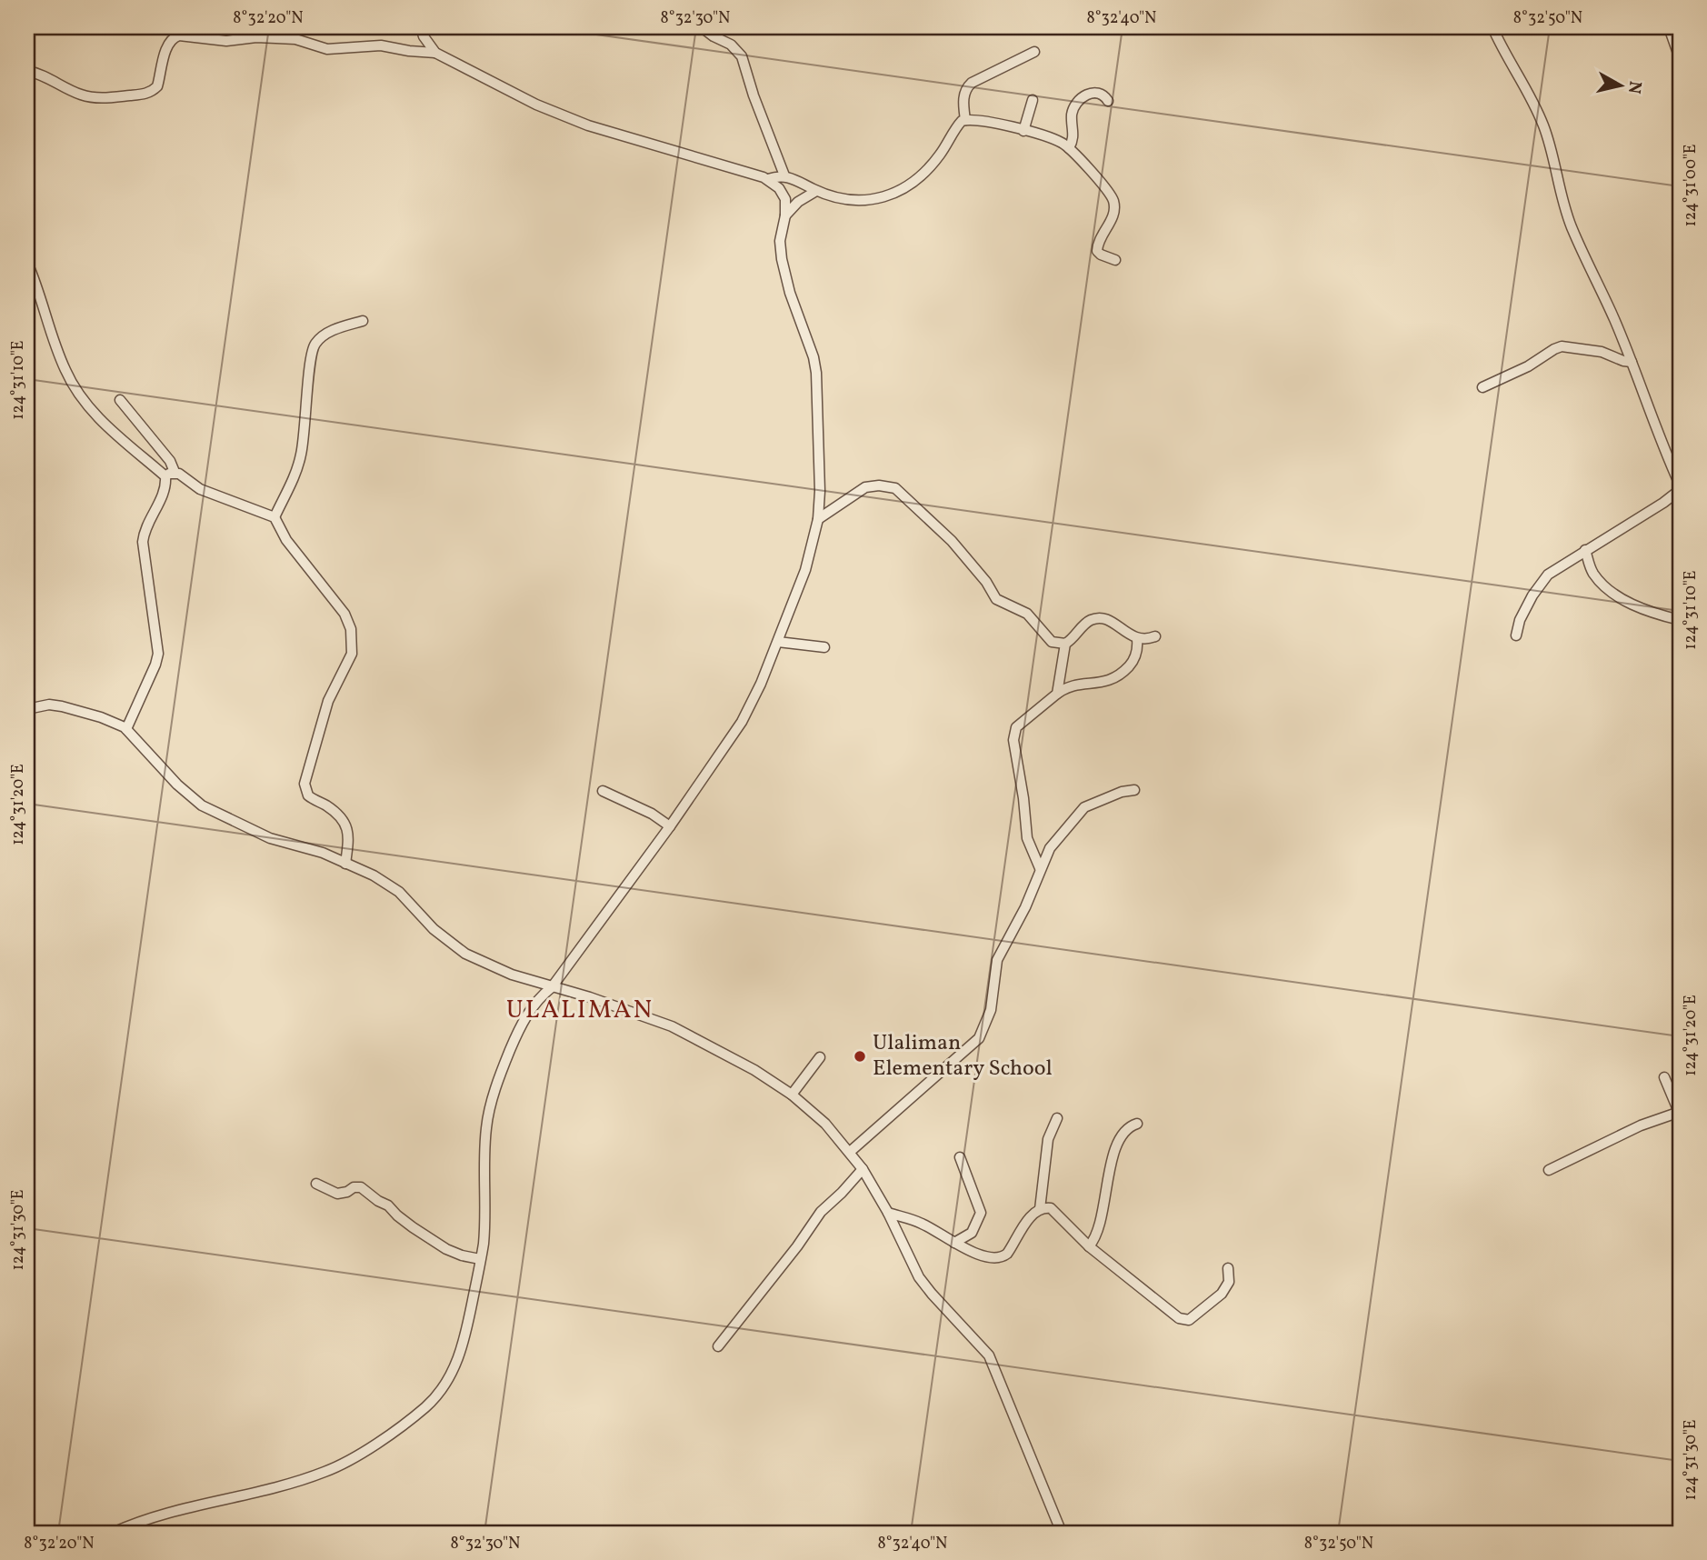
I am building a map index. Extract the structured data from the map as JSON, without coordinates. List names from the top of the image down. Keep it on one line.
{"districts":["ULALIMAN"],"places":["Ulaliman Elementary School"],"north":"right","coordinates":["8°32'20\"N","8°32'30\"N","8°32'40\"N","8°32'50\"N","124°31'00\"E","124°31'10\"E","124°31'20\"E","124°31'30\"E"]}
